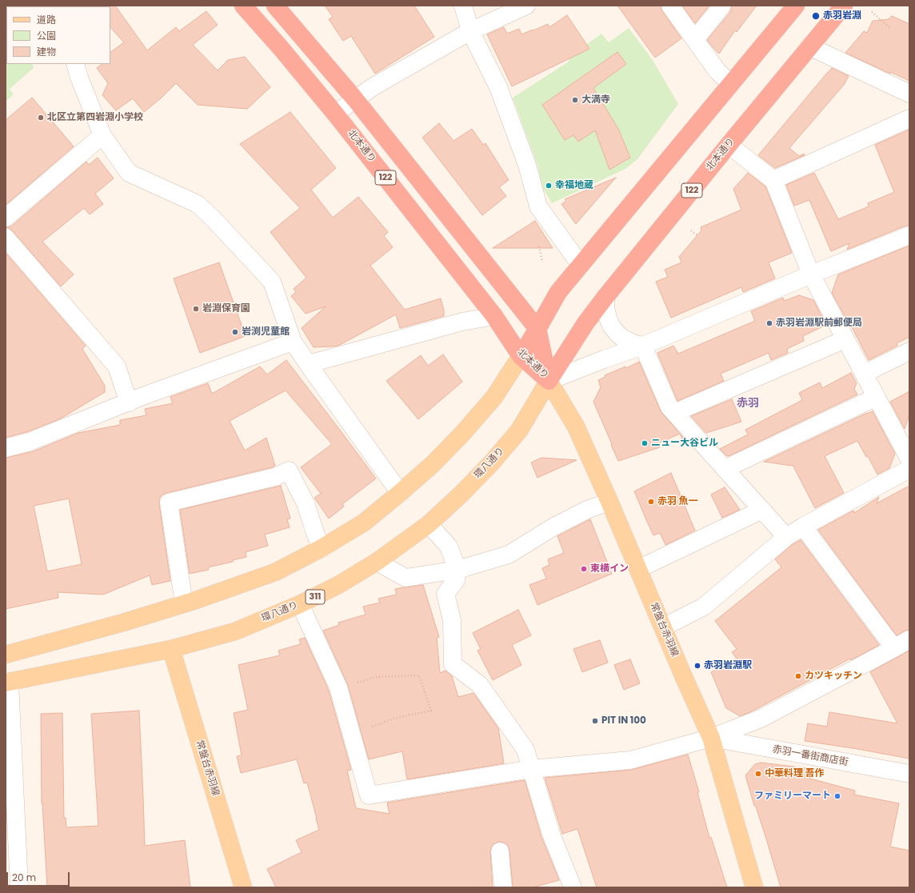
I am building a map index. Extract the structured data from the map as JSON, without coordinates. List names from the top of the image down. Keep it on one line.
{"streets":{"highway":["北本通り","122"],"main road":["環八通り","311","常盤台赤羽線"],"street":["赤羽一番街商店街"]},"crossings":[["北本通り","122"],["北本通り","環八通り"],["北本通り","常盤台赤羽線"],["122","環八通り"],["122","常盤台赤羽線"],["環八通り","常盤台赤羽線"],["常盤台赤羽線","赤羽一番街商店街"]],"districts":["赤羽"],"places":["赤羽岩淵","大満寺","北区立第四岩淵小学校","幸福地蔵","岩淵保育園","赤羽岩淵駅前郵便局","岩渕児童館","ニュー大谷ビル","赤羽 魚一","東横イン","赤羽岩淵駅","カツキッチン","PIT IN 100","中華料理 吾作","ファミリーマート"],"legend":["道路","公園","建物"],"scale_bar":"20 m"}
